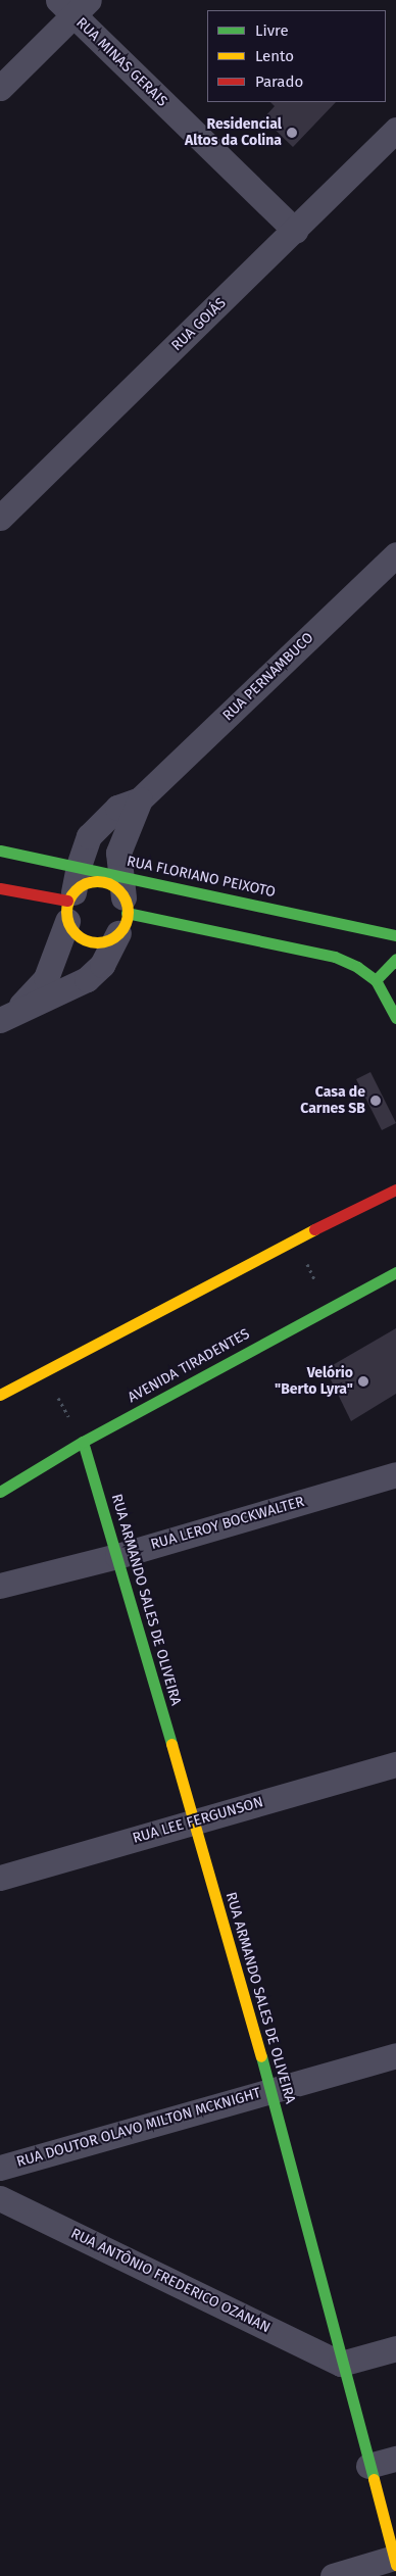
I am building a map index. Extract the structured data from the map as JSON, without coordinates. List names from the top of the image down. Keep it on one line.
{"streets":{"main road":["RUA FLORIANO PEIXOTO","AVENIDA TIRADENTES","RUA ARMANDO SALES DE OLIVEIRA"],"street":["RUA MINAS GERAIS","RUA GOIÁS","RUA PERNAMBUCO","RUA LEROY BOCKWALTER","RUA LEE FERGUNSON","RUA DOUTOR OLAVO MILTON MCKNIGHT","RUA ANTÔNIO FREDERICO OZANAN"]},"crossings":[["RUA MINAS GERAIS","RUA GOIÁS"],["RUA PERNAMBUCO","RUA FLORIANO PEIXOTO"],["AVENIDA TIRADENTES","RUA ARMANDO SALES DE OLIVEIRA"],["RUA LEROY BOCKWALTER","RUA ARMANDO SALES DE OLIVEIRA"],["RUA ARMANDO SALES DE OLIVEIRA","RUA LEE FERGUNSON"],["RUA ARMANDO SALES DE OLIVEIRA","RUA DOUTOR OLAVO MILTON MCKNIGHT"],["RUA ARMANDO SALES DE OLIVEIRA","RUA ANTÔNIO FREDERICO OZANAN"]],"places":["Residencial Altos da Colina","Casa de Carnes SB","Velório \"Berto Lyra\""],"legend":["Livre","Lento","Parado"]}
